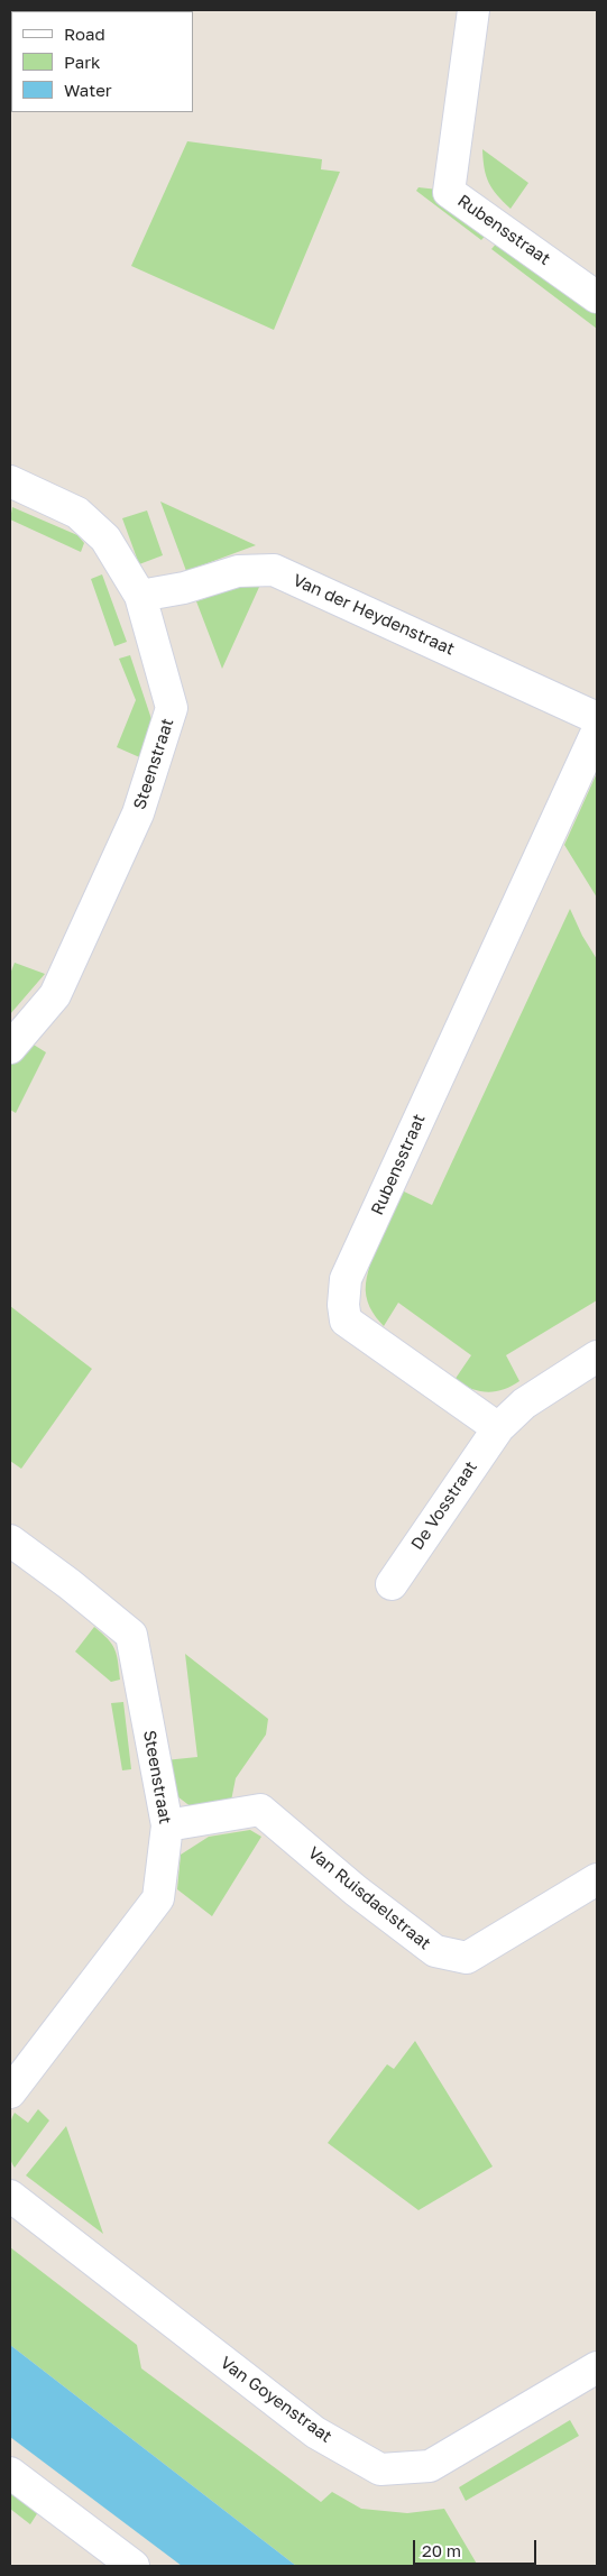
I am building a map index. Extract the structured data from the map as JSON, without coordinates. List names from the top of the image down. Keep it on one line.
{"streets":{"street":["Rubensstraat","Van der Heydenstraat","Steenstraat","De Vosstraat","Van Ruisdaelstraat","Van Goyenstraat"]},"crossings":[["Rubensstraat","De Vosstraat"],["Van der Heydenstraat","Steenstraat"],["Steenstraat","Van Ruisdaelstraat"]],"legend":["Road","Park","Water"],"scale_bar":"20 m"}
